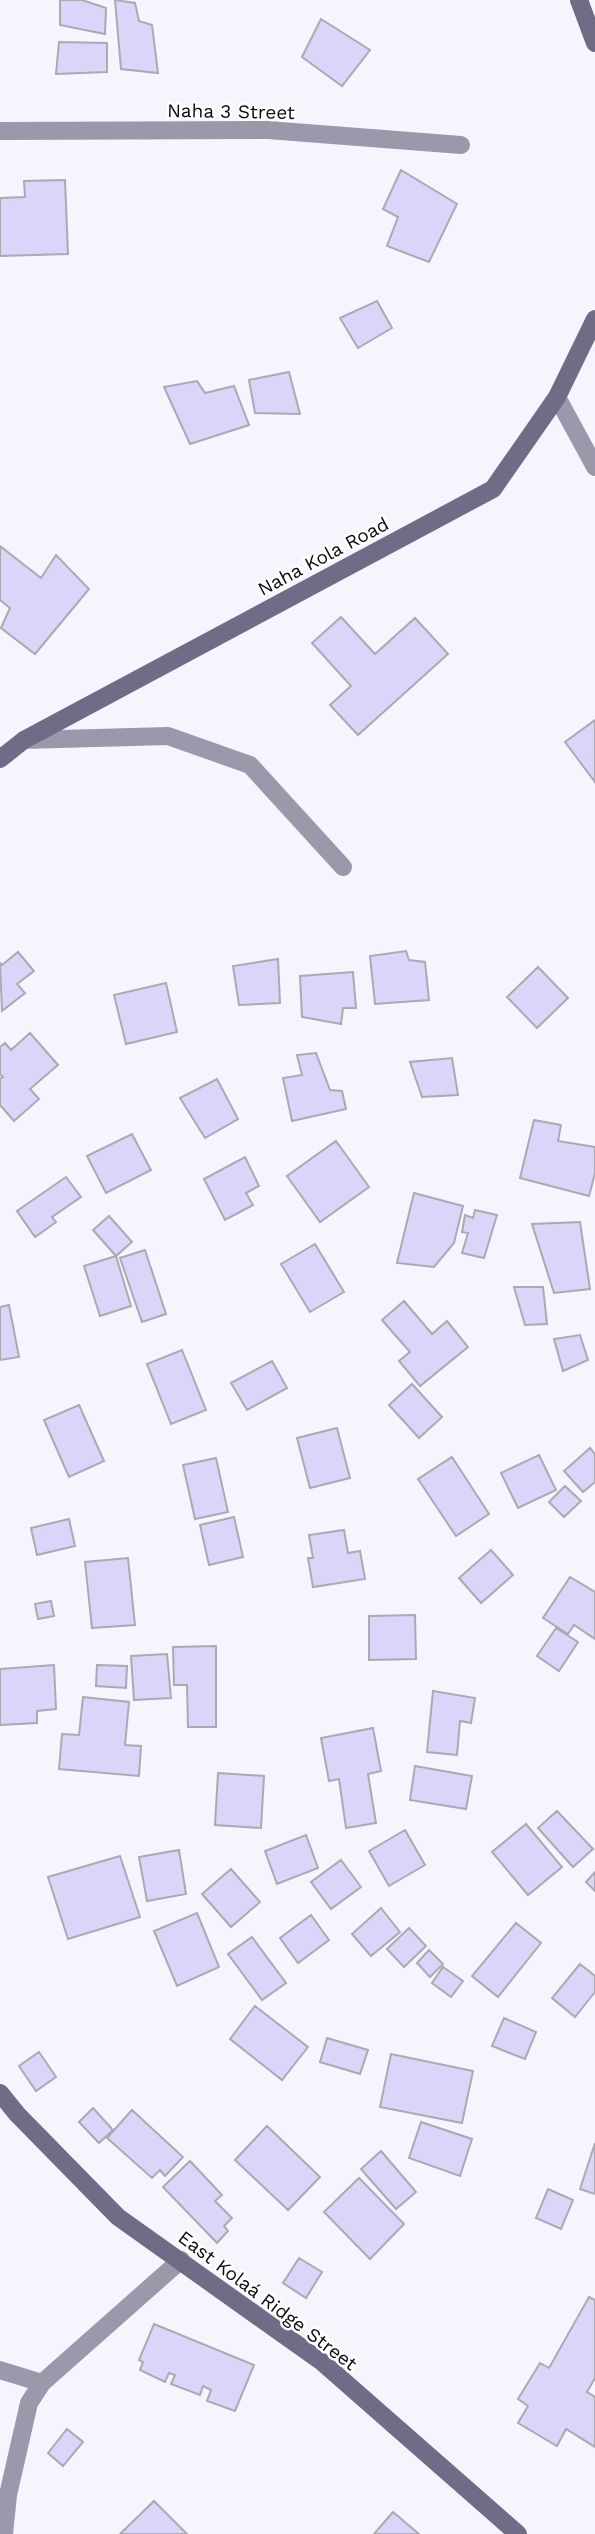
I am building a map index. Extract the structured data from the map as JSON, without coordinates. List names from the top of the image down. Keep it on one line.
{"streets":{"street":["Naha 3 Street","Naha Kola Road","East Kolaá Ridge Street"]}}
